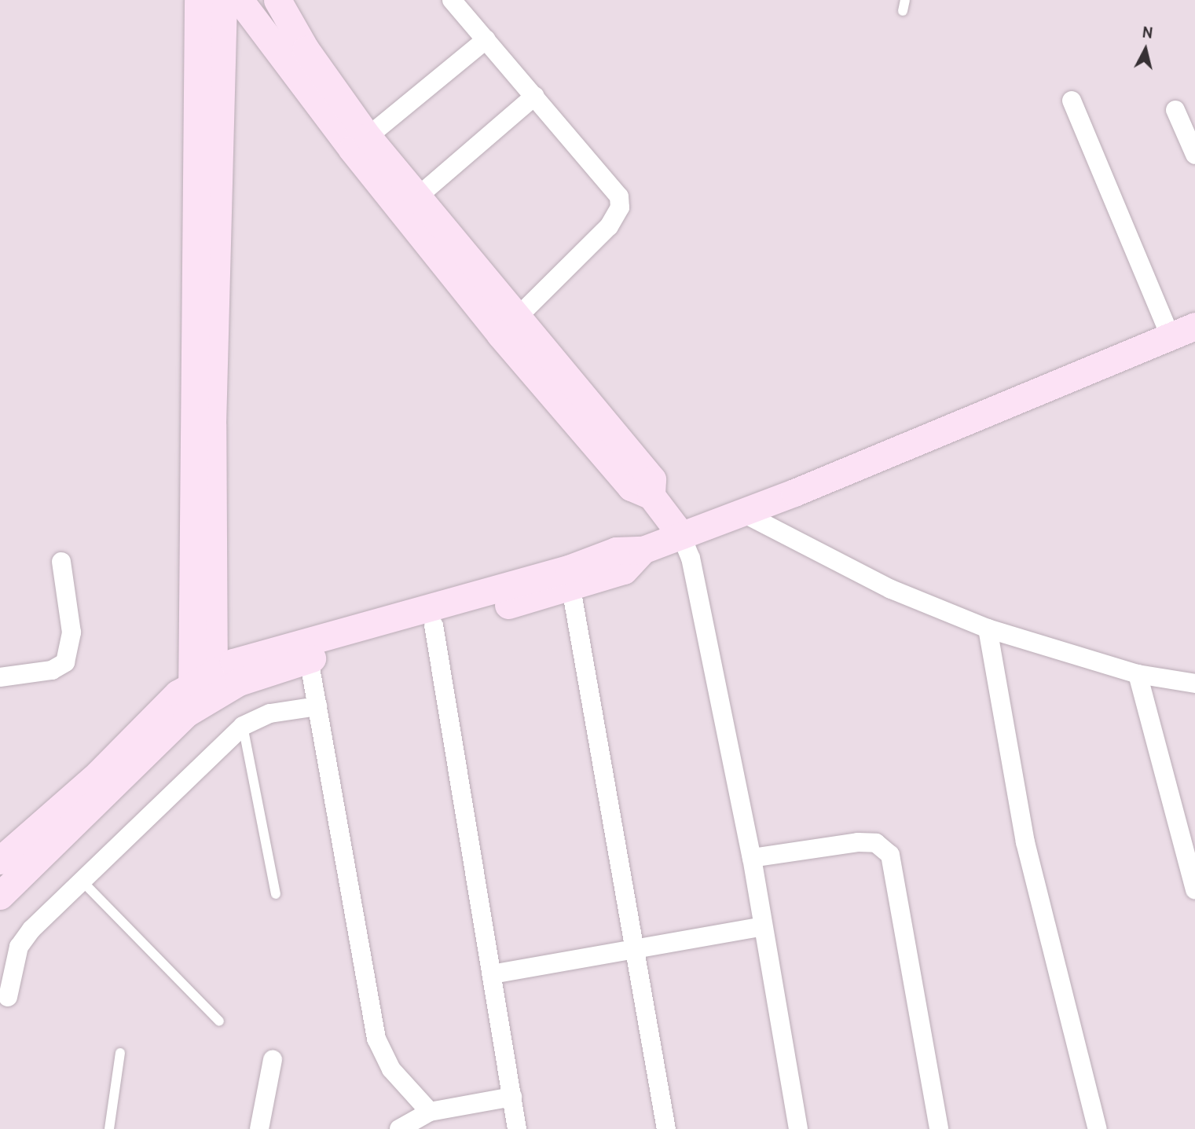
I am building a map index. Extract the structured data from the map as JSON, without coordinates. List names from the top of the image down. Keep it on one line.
{"north":"top"}
